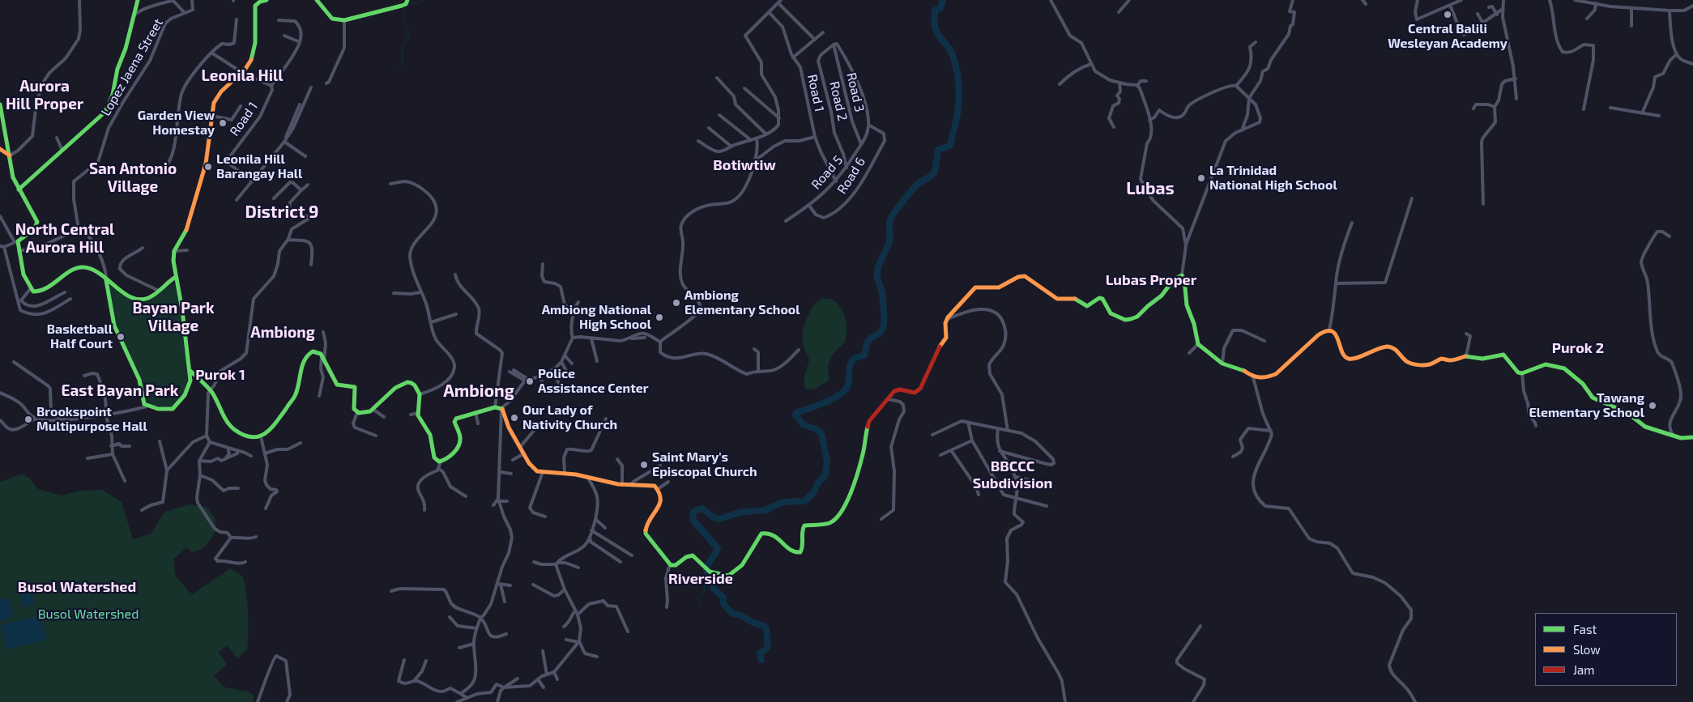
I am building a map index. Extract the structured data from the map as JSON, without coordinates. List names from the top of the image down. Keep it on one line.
{"streets":{"street":["Lopez Jaena Street","Road 3","Road 1","Road 2","Road 5","Road 6"]},"crossings":[["Road 3","Road 2"],["Road 3","Road 5"],["Road 1","Road 5"],["Road 2","Road 5"],["Road 5","Road 6"]],"districts":["Leonila Hill","Aurora Hill Proper","Botiwtiw","San Antonio Village","Lubas","District 9","North Central Aurora Hill","Lubas Proper","Bayan Park Village","Ambiong","Purok 2","Purok 1","East Bayan Park","Ambiong","BBCCC Subdivision","Riverside","Busol Watershed"],"parks":["Busol Watershed"],"places":["Central Balili Wesleyan Academy","Garden View Homestay","Leonila Hill Barangay Hall","La Trinidad National High School","Ambiong Elementary School","Ambiong National High School","Basketball Half Court","Police Assistance Center","Tawang Elementary School","Our Lady of Nativity Church","Brookspoint Multipurpose Hall","Saint Mary's Episcopal Church"],"legend":["Fast","Slow","Jam"]}
